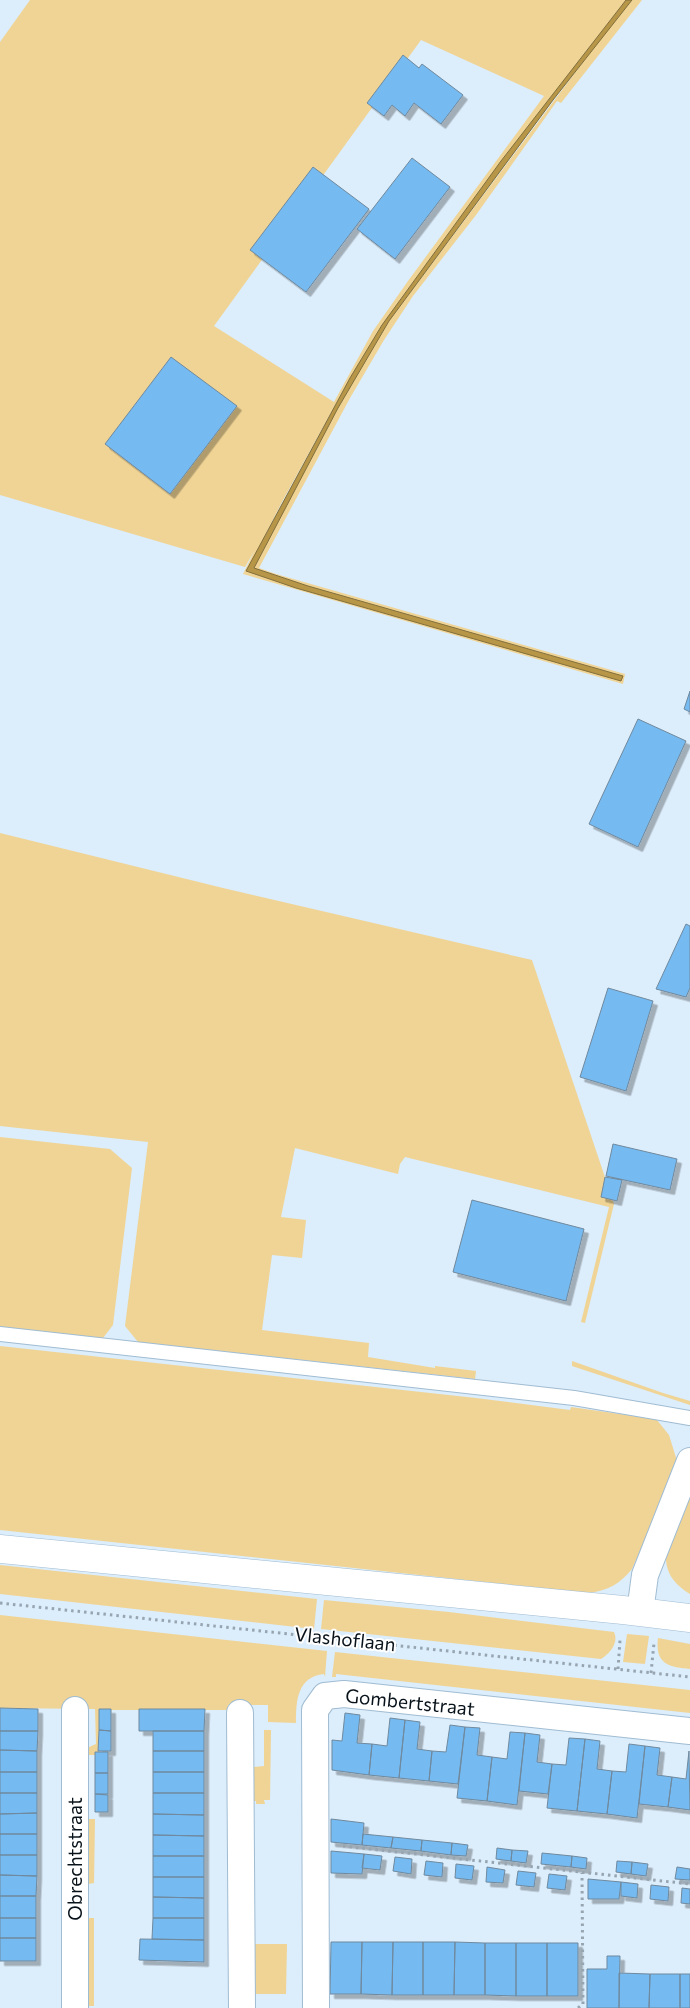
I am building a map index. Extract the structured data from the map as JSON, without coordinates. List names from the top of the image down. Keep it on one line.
{"streets":{"street":["Gombertstraat","Obrechtstraat"],"path":["Vlashoflaan"]}}
